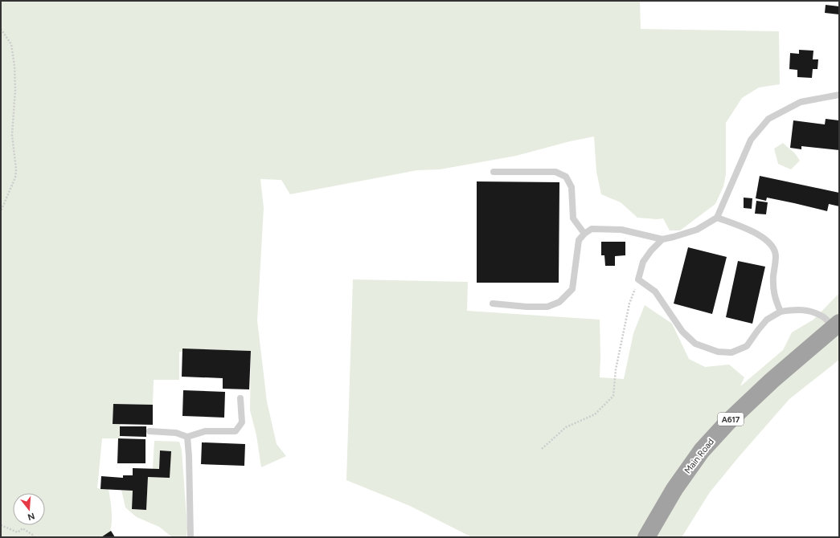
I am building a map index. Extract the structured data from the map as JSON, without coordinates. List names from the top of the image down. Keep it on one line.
{"streets":{"highway":["A617","Main Road"]},"north":"bottom"}
